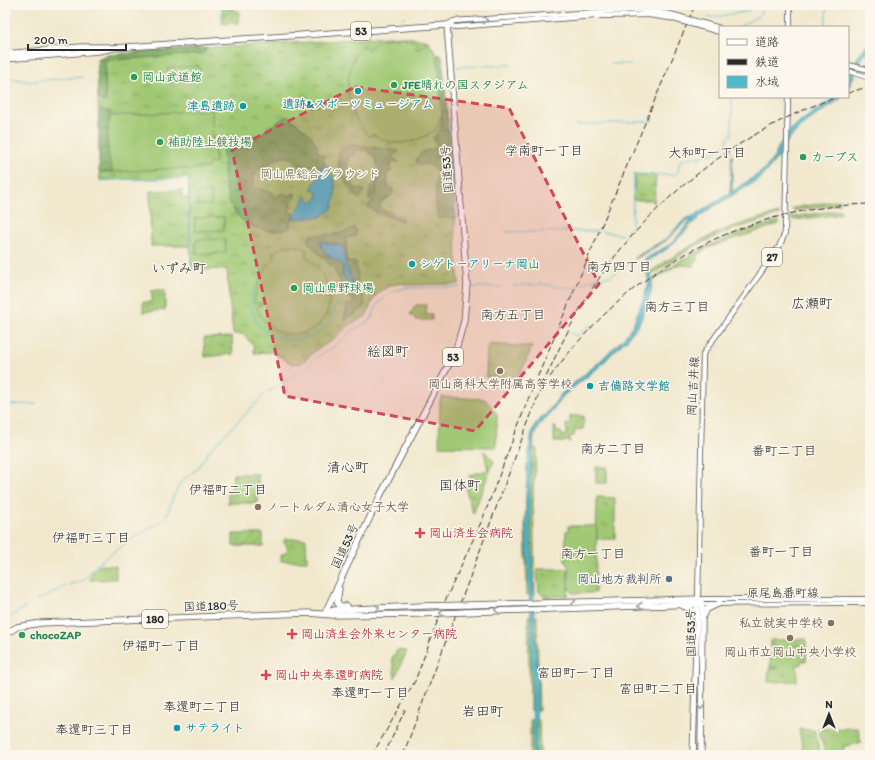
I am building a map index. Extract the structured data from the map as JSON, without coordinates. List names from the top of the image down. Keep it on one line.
{"streets":{"highway":["53","国道53号","国道180号","180"],"main road":["27","岡山吉井線","原尾島番町線"]},"crossings":[["53","国道53号"],["国道53号","岡山吉井線"],["国道53号","原尾島番町線"],["国道53号","国道180号"],["岡山吉井線","原尾島番町線"]],"districts":["学南町一丁目","大和町一丁目","南方四丁目","いずみ町","広瀬町","南方三丁目","南方五丁目","絵図町","南方二丁目","番町二丁目","清心町","国体町","伊福町二丁目","伊福町三丁目","番町一丁目","南方一丁目","伊福町一丁目","富田町一丁目","富田町二丁目","奉還町一丁目","奉還町二丁目","岩田町","奉還町三丁目"],"parks":["岡山県総合グラウンド"],"places":{"other":["岡山武道館","JFE晴れの国スタジアム","遺跡&スポーツミュージアム","津島遺跡","補助陸上競技場","カーブス","シゲトーアリーナ岡山","岡山県野球場","岡山商科大学附属高等学校","吉備路文学館","ノートルダム清心女子大学","岡山地方裁判所","私立就実中学校","chocoZAP","岡山市立岡山中央小学校","サテライト"],"health":["岡山済生会病院","岡山済生会外来センター病院","岡山中央奉還町病院"]},"legend":["道路","鉄道","水域"],"scale_bar":"200 m","north":"top"}
